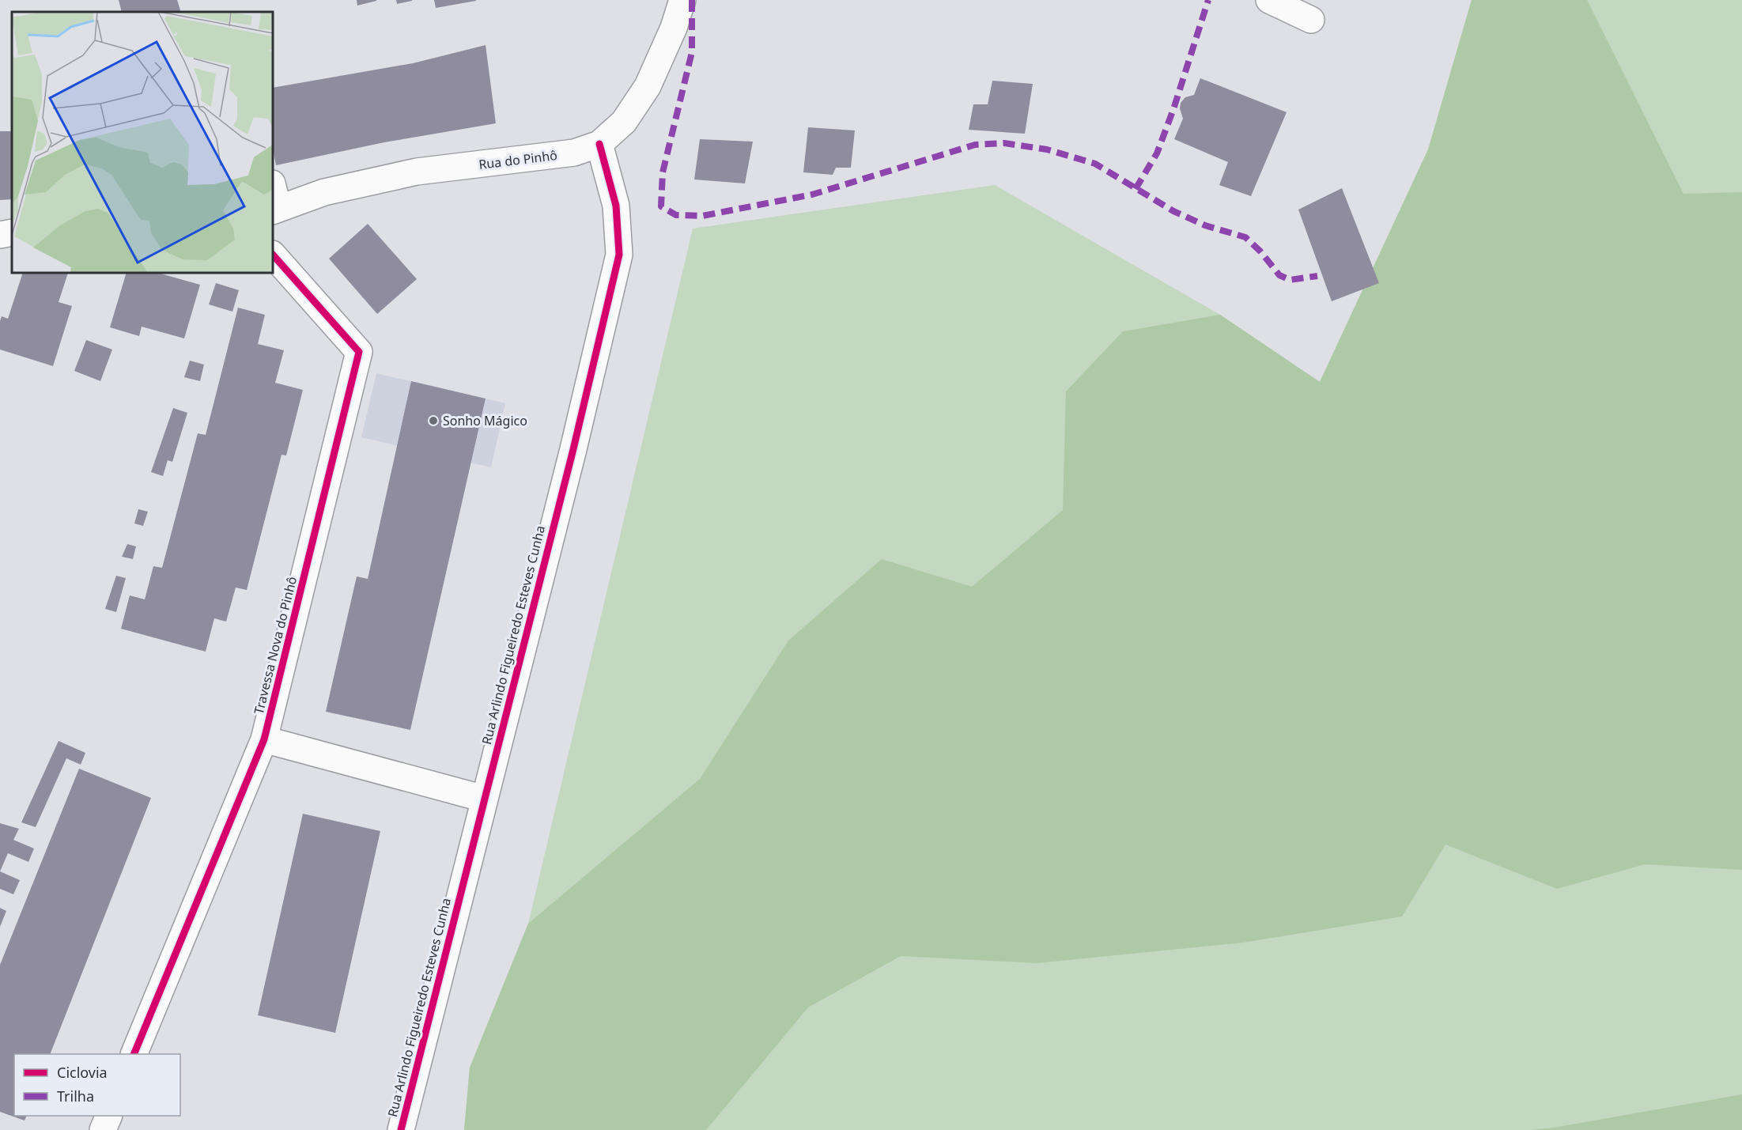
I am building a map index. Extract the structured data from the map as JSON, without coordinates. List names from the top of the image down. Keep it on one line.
{"streets":{"street":["Rua do Pinhô","Rua Arlindo Figueiredo Esteves Cunha","Travessa Nova do Pinhô"]},"crossings":[["Rua do Pinhô","Rua Arlindo Figueiredo Esteves Cunha"]],"places":["Sonho Mágico"],"legend":["Ciclovia","Trilha"]}
